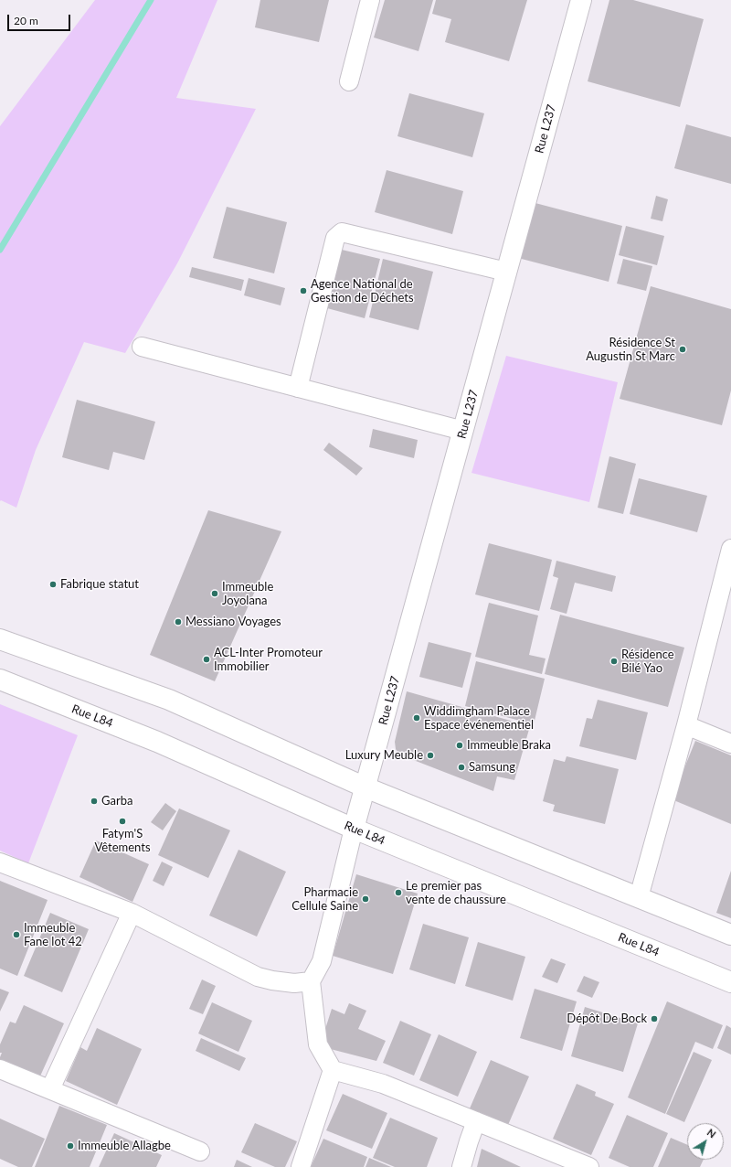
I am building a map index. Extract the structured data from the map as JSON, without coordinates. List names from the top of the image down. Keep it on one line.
{"streets":{"main road":["Rue L237","Rue L84"]},"crossings":[["Rue L237","Rue L84"]],"places":["Agence National de Gestion de Déchets","Résidence St Augustin St Marc","Fabrique statut","Immeuble Joyolana","Messiano Voyages","ACL-Inter Promoteur Immobilier","Résidence Bilé Yao","Widdimgham Palace Espace événementiel","Immeuble Braka","Luxury Meuble","Samsung","Garba","Fatym'S Vêtements","Le premier pas vente de chaussure","Pharmacie Cellule Saine","Immeuble Fane lot 42","Dépôt De Bock","Immeuble Allagbe"],"scale_bar":"20 m","north":"top right"}
